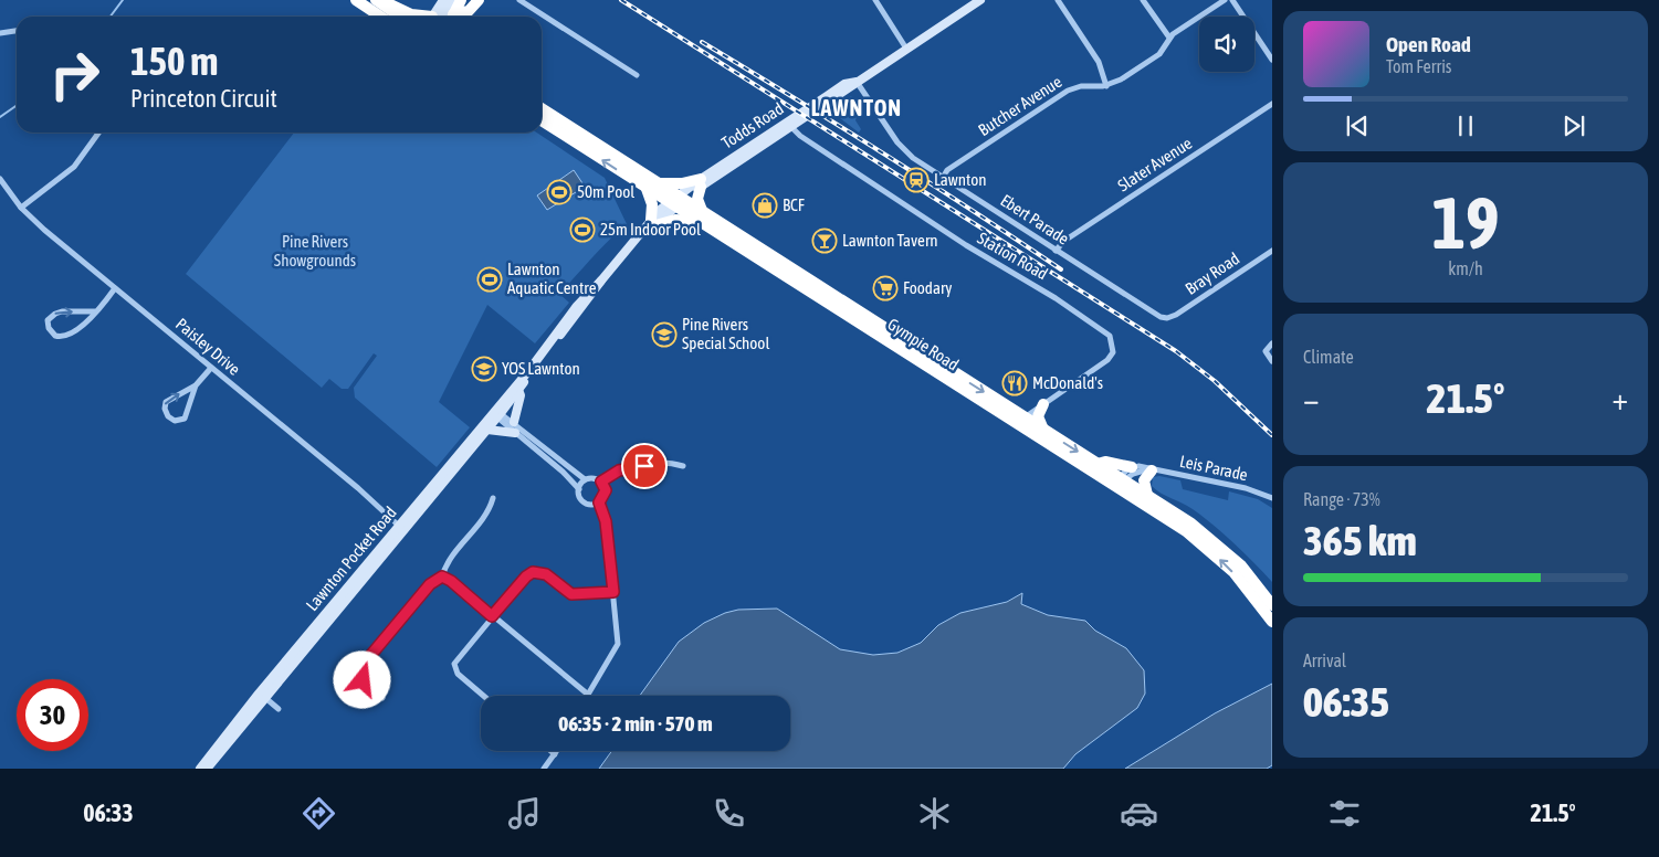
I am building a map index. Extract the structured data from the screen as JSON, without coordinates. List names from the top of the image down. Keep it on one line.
{"streets":{"highway":["Gympie Road"],"main road":["Todds Road","Lawnton Pocket Road"],"street":["Butcher Avenue","Slater Avenue","Ebert Parade","Station Road","Bray Road","Paisley Drive","Leis Parade"]},"crossings":[["Butcher Avenue","Ebert Parade"],["Todds Road","Ebert Parade"],["Todds Road","Station Road"],["Todds Road","Gympie Road"],["Todds Road","Lawnton Pocket Road"],["Slater Avenue","Ebert Parade"],["Ebert Parade","Bray Road"],["Station Road","Gympie Road"],["Gympie Road","Lawnton Pocket Road"],["Paisley Drive","Lawnton Pocket Road"]],"districts":["LAWNTON"],"parks":["Pine Rivers Showgrounds"],"places":{"station":["Lawnton"],"sports":["50m Pool","25m Indoor Pool","Lawnton Aquatic Centre"],"shop":["BCF"],"bar":["Lawnton Tavern"],"supermarket":["Foodary"],"school or university":["Pine Rivers Special School","YOS Lawnton"],"restaurant":["McDonald's"]},"page":{"turn":["150 m","Princeton Circuit"],"song":["Open Road","Tom Ferris"],"tile":[["19","km/h"],"Climate",["Range · 73%","365 km"],["Arrival","06:35"]],"heat":["−","21.5°","+"],"limit":"30","trip":"06:35 · 2 min · 570 m","tabs":["06:33","21.5°"]}}
